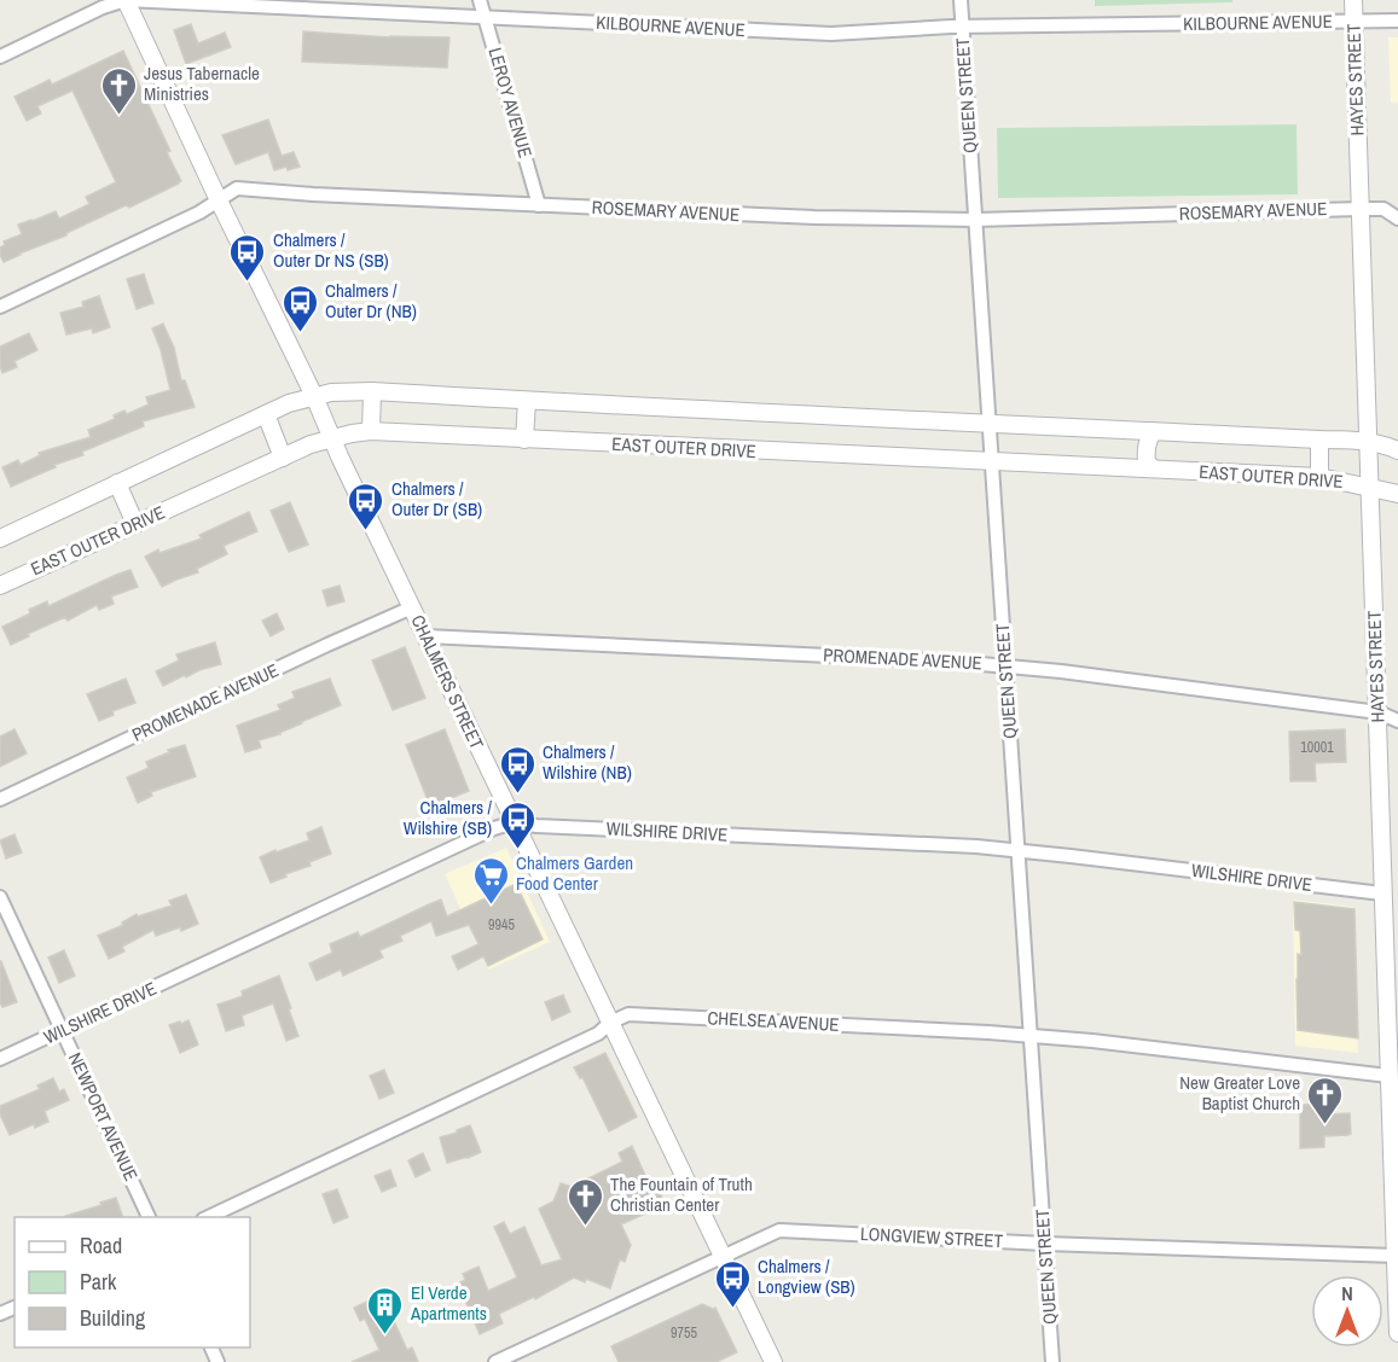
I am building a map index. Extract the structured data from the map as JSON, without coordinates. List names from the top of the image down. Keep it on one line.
{"streets":{"street":["KILBOURNE AVENUE","HAYES STREET","QUEEN STREET","LEROY AVENUE","ROSEMARY AVENUE","EAST OUTER DRIVE","PROMENADE AVENUE","CHALMERS STREET","WILSHIRE DRIVE","CHELSEA AVENUE","NEWPORT AVENUE","LONGVIEW STREET"]},"crossings":[["KILBOURNE AVENUE","HAYES STREET"],["KILBOURNE AVENUE","QUEEN STREET"],["KILBOURNE AVENUE","LEROY AVENUE"],["KILBOURNE AVENUE","CHALMERS STREET"],["HAYES STREET","ROSEMARY AVENUE"],["HAYES STREET","EAST OUTER DRIVE"],["HAYES STREET","PROMENADE AVENUE"],["HAYES STREET","WILSHIRE DRIVE"],["HAYES STREET","CHELSEA AVENUE"],["HAYES STREET","LONGVIEW STREET"],["QUEEN STREET","ROSEMARY AVENUE"],["QUEEN STREET","EAST OUTER DRIVE"],["QUEEN STREET","PROMENADE AVENUE"],["QUEEN STREET","WILSHIRE DRIVE"],["QUEEN STREET","CHELSEA AVENUE"],["QUEEN STREET","LONGVIEW STREET"],["LEROY AVENUE","ROSEMARY AVENUE"],["ROSEMARY AVENUE","CHALMERS STREET"],["EAST OUTER DRIVE","CHALMERS STREET"],["PROMENADE AVENUE","CHALMERS STREET"],["CHALMERS STREET","WILSHIRE DRIVE"],["CHALMERS STREET","CHELSEA AVENUE"],["CHALMERS STREET","LONGVIEW STREET"],["WILSHIRE DRIVE","NEWPORT AVENUE"]],"places":{"church":["Jesus Tabernacle Ministries","New Greater Love Baptist Church","The Fountain of Truth Christian Center"],"bus stop":["Chalmers / Outer Dr NS (SB)","Chalmers / Outer Dr (NB)","Chalmers / Outer Dr (SB)","Chalmers / Wilshire (NB)","Chalmers / Wilshire (SB)","Chalmers / Longview (SB)"],"supermarket":["Chalmers Garden Food Center"],"building":["El Verde Apartments"]},"house_numbers":["10001","9945","9755"],"legend":["Road","Park","Building"],"north":"top"}
